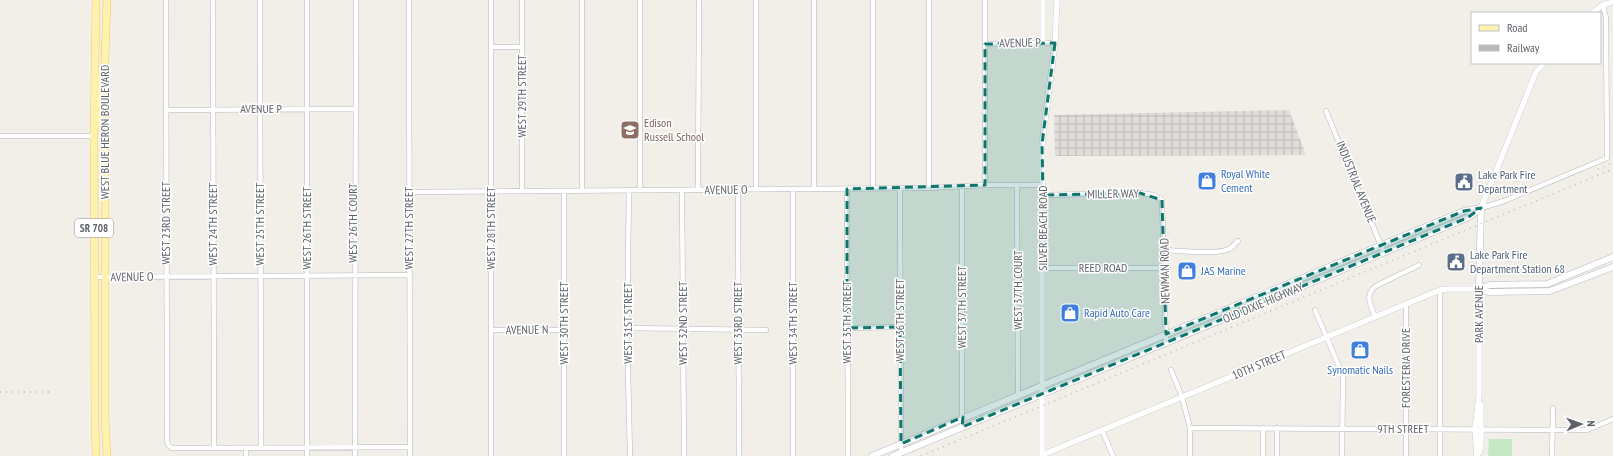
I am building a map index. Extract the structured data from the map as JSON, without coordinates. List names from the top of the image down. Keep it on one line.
{"streets":{"main road":["WEST BLUE HERON BOULEVARD","SR 708","OLD DIXIE HIGHWAY","PARK AVENUE","10TH STREET"],"street":["AVENUE P","WEST 29TH STREET","INDUSTRIAL AVENUE","AVENUE O","MILLER WAY","WEST 23RD STREET","WEST 26TH COURT","WEST 24TH STREET","WEST 25TH STREET","WEST 26TH STREET","WEST 27TH STREET","WEST 28TH STREET","SILVER BEACH ROAD","REED ROAD","NEWMAN ROAD","WEST 37TH COURT","WEST 37TH STREET","WEST 36TH STREET","WEST 35TH STREET","WEST 30TH STREET","WEST 31ST STREET","WEST 32ND STREET","WEST 33RD STREET","WEST 34TH STREET","AVENUE N","FORESTERIA DRIVE","9TH STREET"]},"crossings":[["AVENUE P","WEST 23RD STREET"],["AVENUE P","WEST 26TH COURT"],["AVENUE P","WEST 24TH STREET"],["AVENUE P","WEST 25TH STREET"],["AVENUE P","WEST 26TH STREET"],["AVENUE P","SILVER BEACH ROAD"],["WEST 29TH STREET","AVENUE O"],["WEST BLUE HERON BOULEVARD","AVENUE O"],["INDUSTRIAL AVENUE","OLD DIXIE HIGHWAY"],["AVENUE O","WEST 23RD STREET"],["AVENUE O","WEST 26TH COURT"],["AVENUE O","WEST 24TH STREET"],["AVENUE O","WEST 25TH STREET"],["AVENUE O","WEST 26TH STREET"],["AVENUE O","WEST 27TH STREET"],["AVENUE O","WEST 28TH STREET"],["AVENUE O","SILVER BEACH ROAD"],["AVENUE O","WEST 37TH COURT"],["AVENUE O","WEST 37TH STREET"],["AVENUE O","WEST 36TH STREET"],["AVENUE O","WEST 35TH STREET"],["AVENUE O","WEST 30TH STREET"],["AVENUE O","WEST 31ST STREET"],["AVENUE O","WEST 32ND STREET"],["AVENUE O","WEST 33RD STREET"],["AVENUE O","WEST 34TH STREET"],["MILLER WAY","SILVER BEACH ROAD"],["MILLER WAY","NEWMAN ROAD"],["WEST 23RD STREET","WEST 24TH STREET"],["WEST 28TH STREET","AVENUE N"],["SILVER BEACH ROAD","REED ROAD"],["SILVER BEACH ROAD","OLD DIXIE HIGHWAY"],["SILVER BEACH ROAD","10TH STREET"],["REED ROAD","NEWMAN ROAD"],["NEWMAN ROAD","OLD DIXIE HIGHWAY"],["WEST 37TH COURT","OLD DIXIE HIGHWAY"],["OLD DIXIE HIGHWAY","WEST 37TH STREET"],["OLD DIXIE HIGHWAY","PARK AVENUE"],["OLD DIXIE HIGHWAY","WEST 36TH STREET"],["PARK AVENUE","10TH STREET"],["PARK AVENUE","9TH STREET"],["WEST 30TH STREET","AVENUE N"],["10TH STREET","FORESTERIA DRIVE"],["FORESTERIA DRIVE","9TH STREET"]],"places":{"school or university":["Edison Russell School"],"shop":["Royal White Cement","JAS Marine","Rapid Auto Care","Synomatic Nails"],"public building":["Lake Park Fire Department","Lake Park Fire Department Station 68"]},"legend":["Road","Railway"],"north":"right"}
